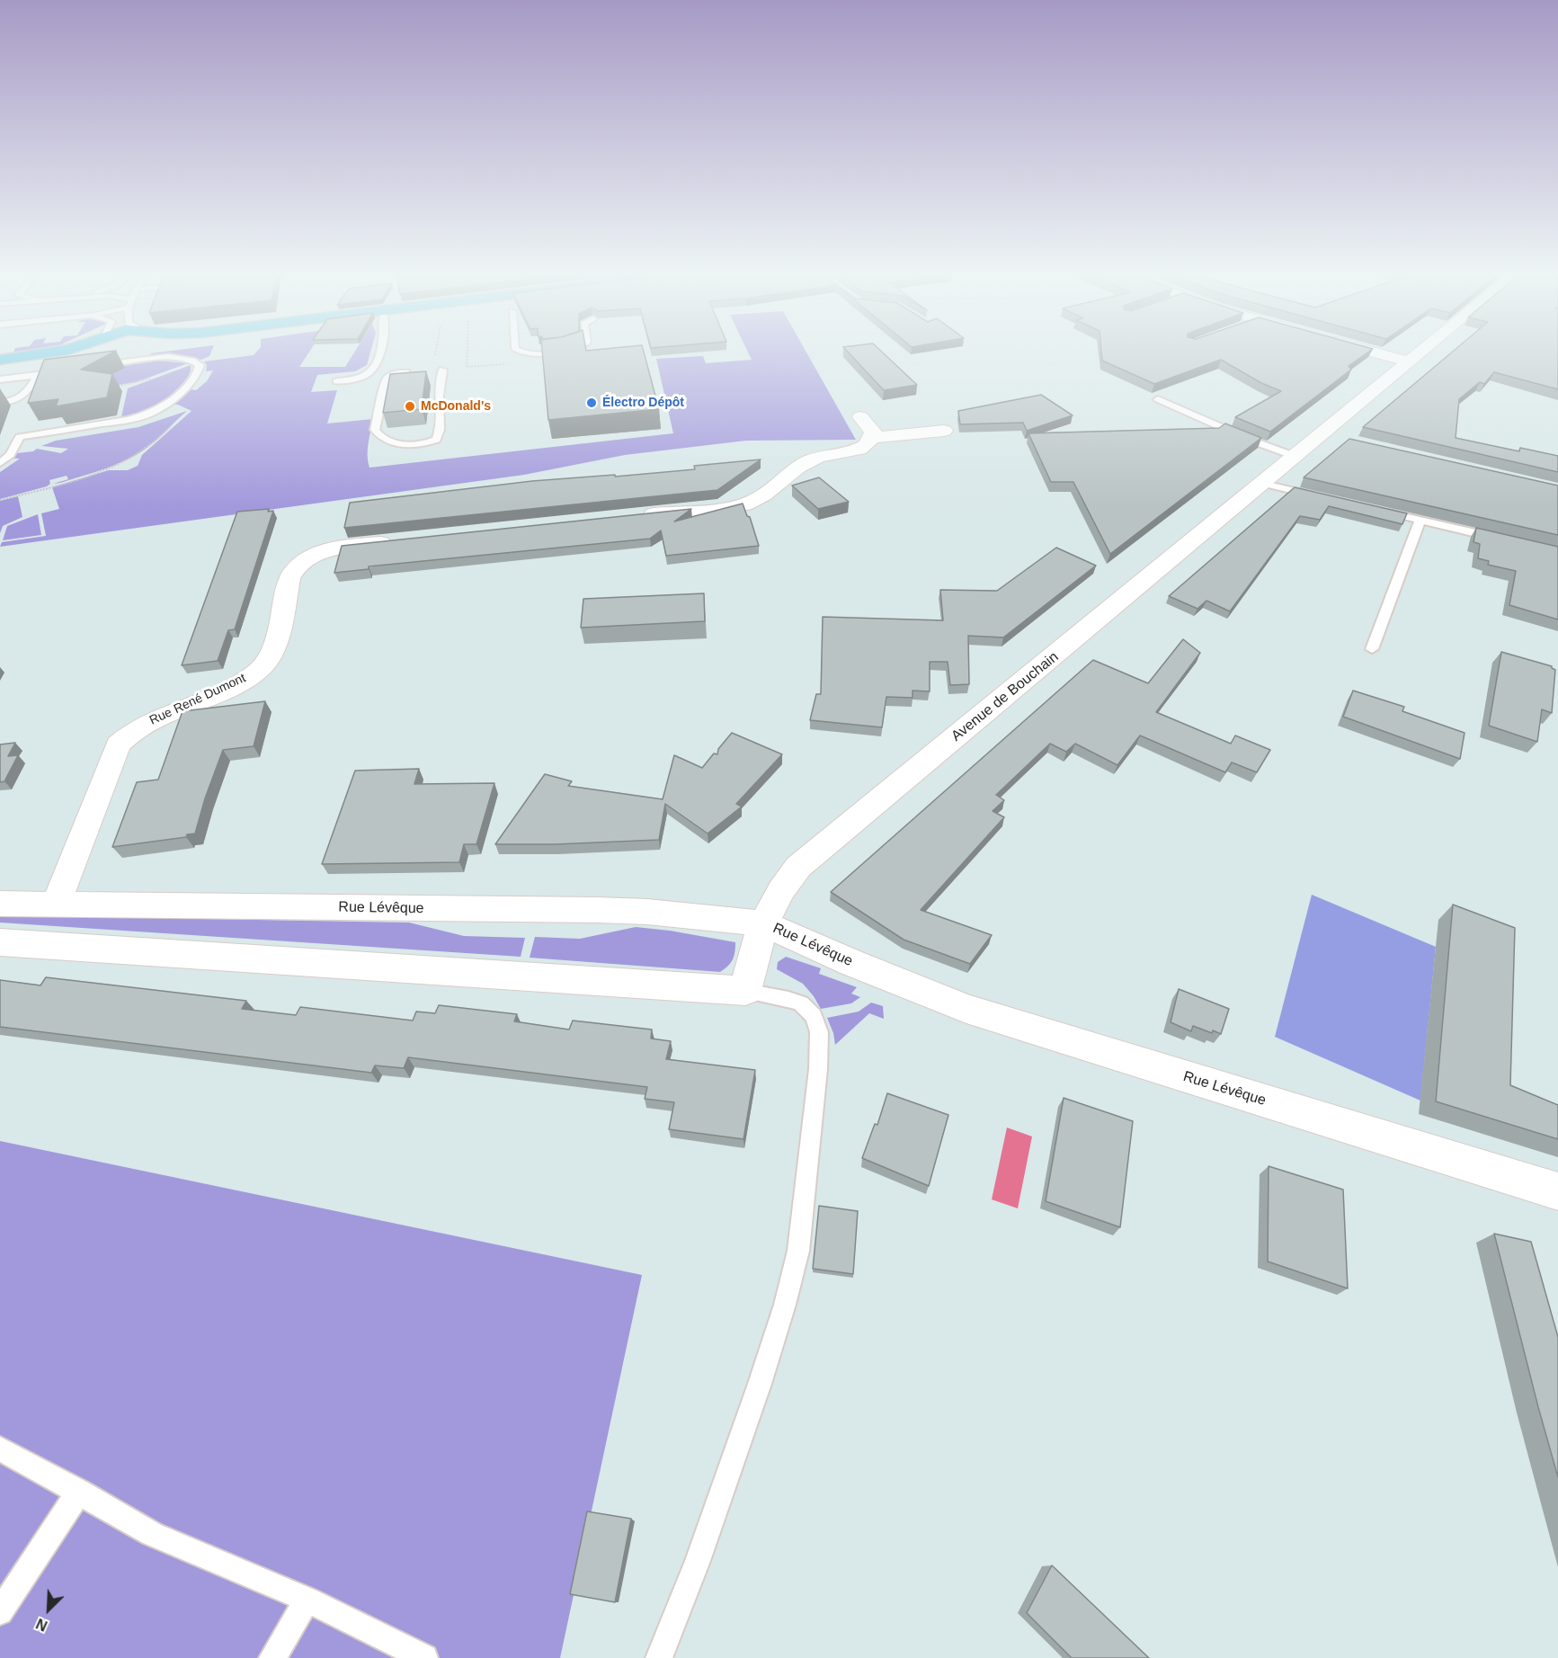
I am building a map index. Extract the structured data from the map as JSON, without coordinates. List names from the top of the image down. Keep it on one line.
{"streets":{"street":["Avenue de Bouchain","Rue René Dumont","Rue Lévêque"]},"crossings":[["Avenue de Bouchain","Rue Lévêque"],["Rue René Dumont","Rue Lévêque"]],"places":["Électro Dépôt","McDonald's"],"north":"bottom left"}
